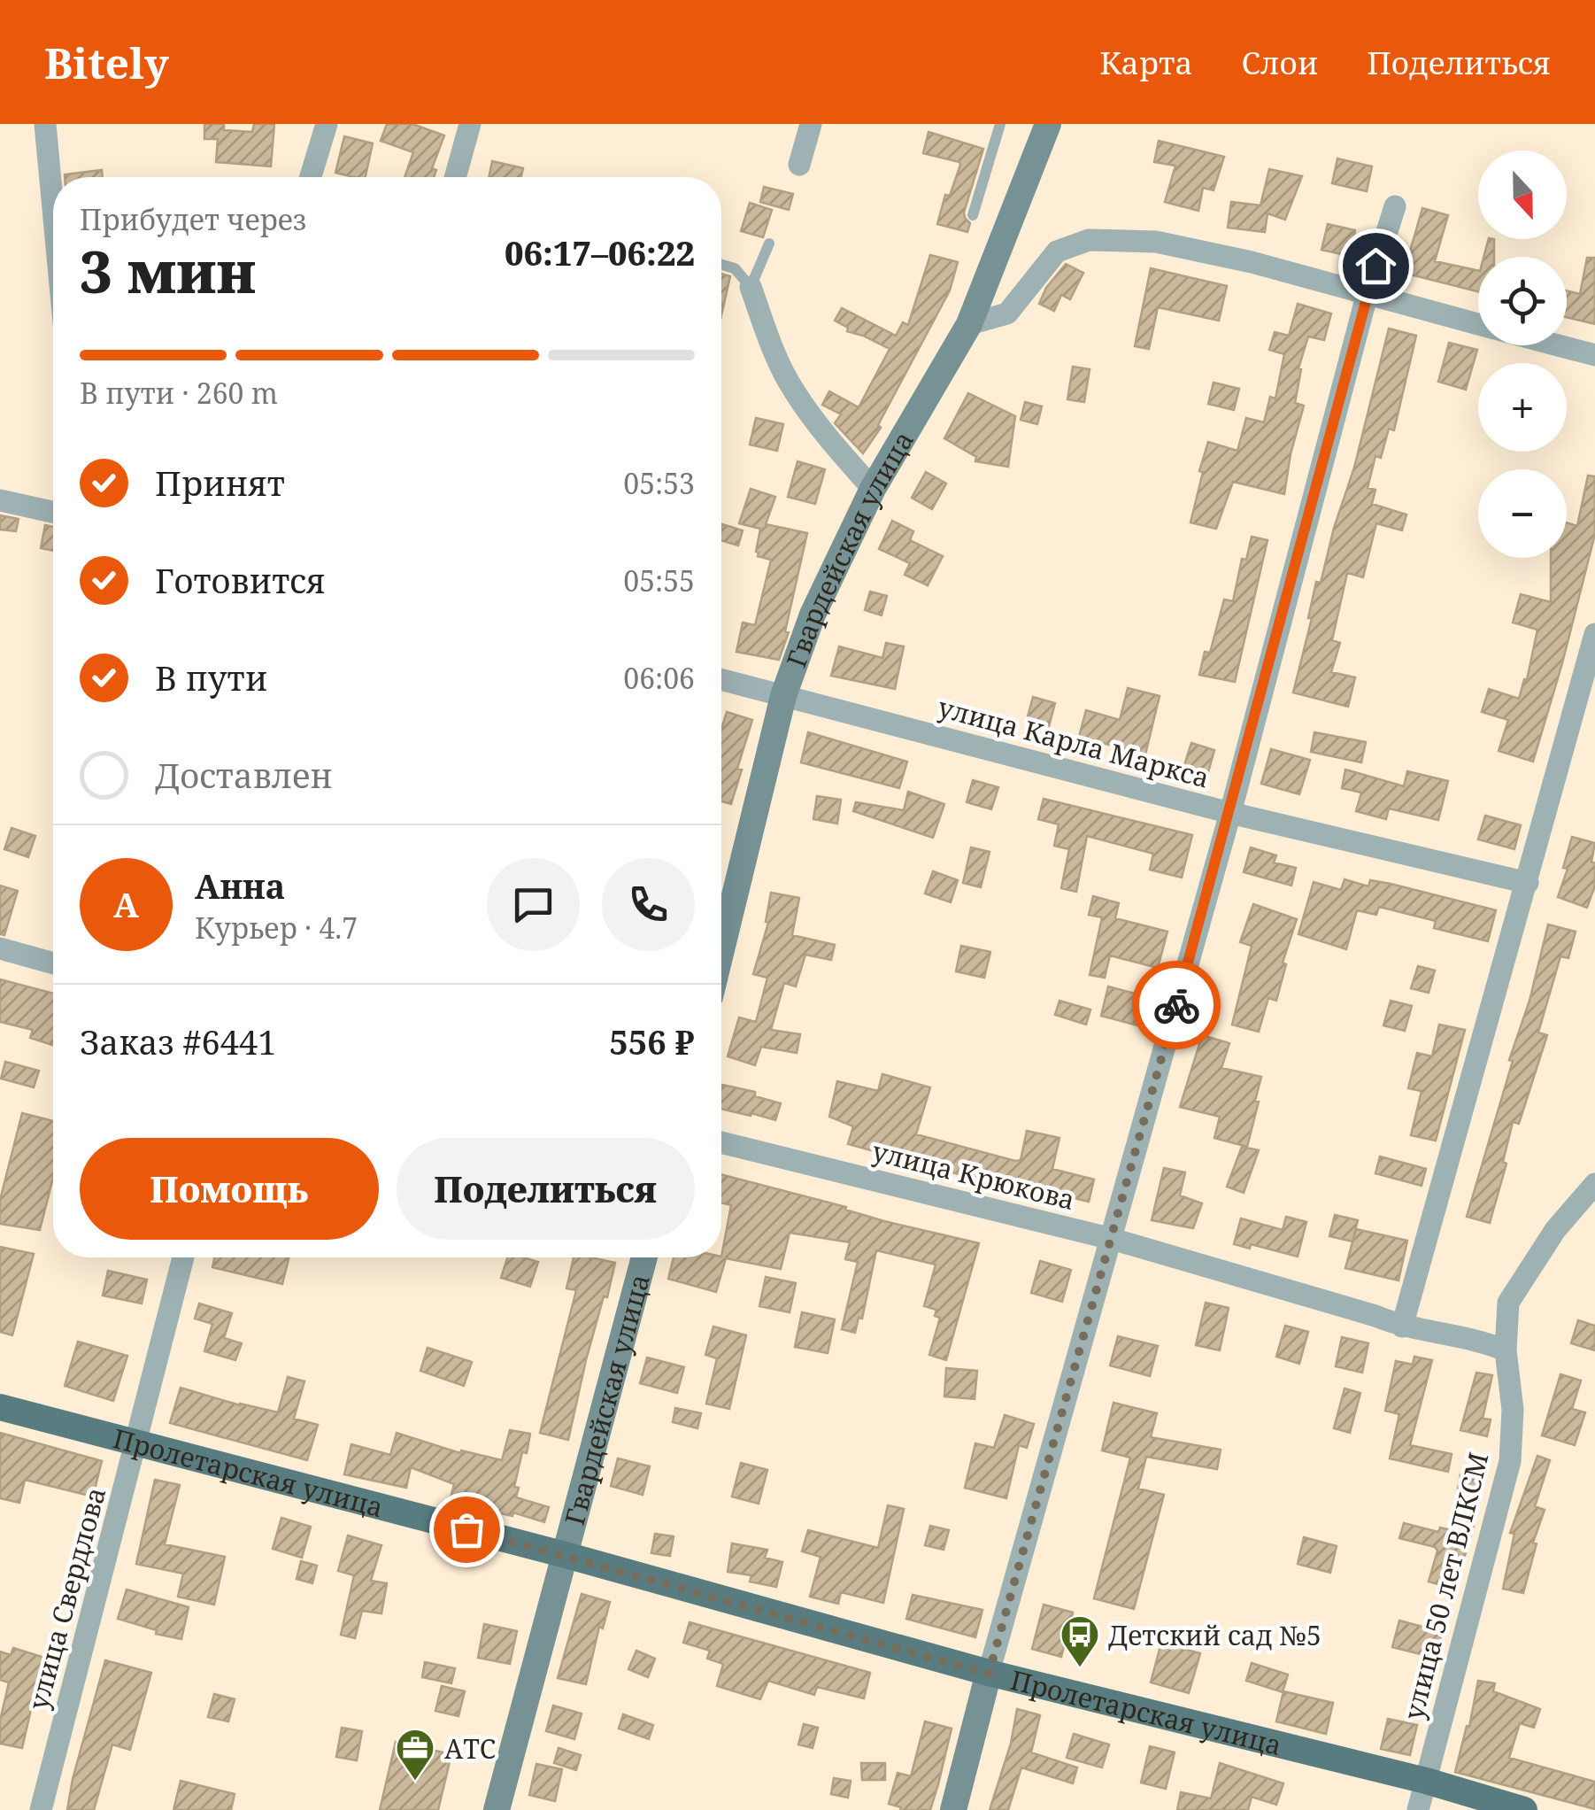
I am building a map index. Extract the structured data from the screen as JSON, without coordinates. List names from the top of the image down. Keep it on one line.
{"streets":{"main road":["Пролетарская улица"],"street":["Гвардейская улица","улица Карла Маркса","улица Крюкова","улица 50 лет ВЛКСМ","улица Свердлова"]},"crossings":[["Гвардейская улица","улица Карла Маркса"],["Гвардейская улица","Пролетарская улица"],["Пролетарская улица","улица 50 лет ВЛКСМ"],["Пролетарская улица","улица Свердлова"]],"places":{"bus stop":["Детский сад №5"],"office":["АТС"]},"north":"bottom","page":{"header":"Bitely","nav":["Карта","Слои","Поделиться"],"map_buttons":["+","−"],"heading":["3 мин","Прибудет через","06:17–06:22"],"panel":["Анна","Курьер · 4.7","Заказ #6441","556 ₽"],"bar":"В пути · 260 m","list":[["Принят","05:53"],["Готовится","05:55"],["В пути","06:06"],"Доставлен"],"round":"А","buttons":["Помощь","Поделиться"]}}
